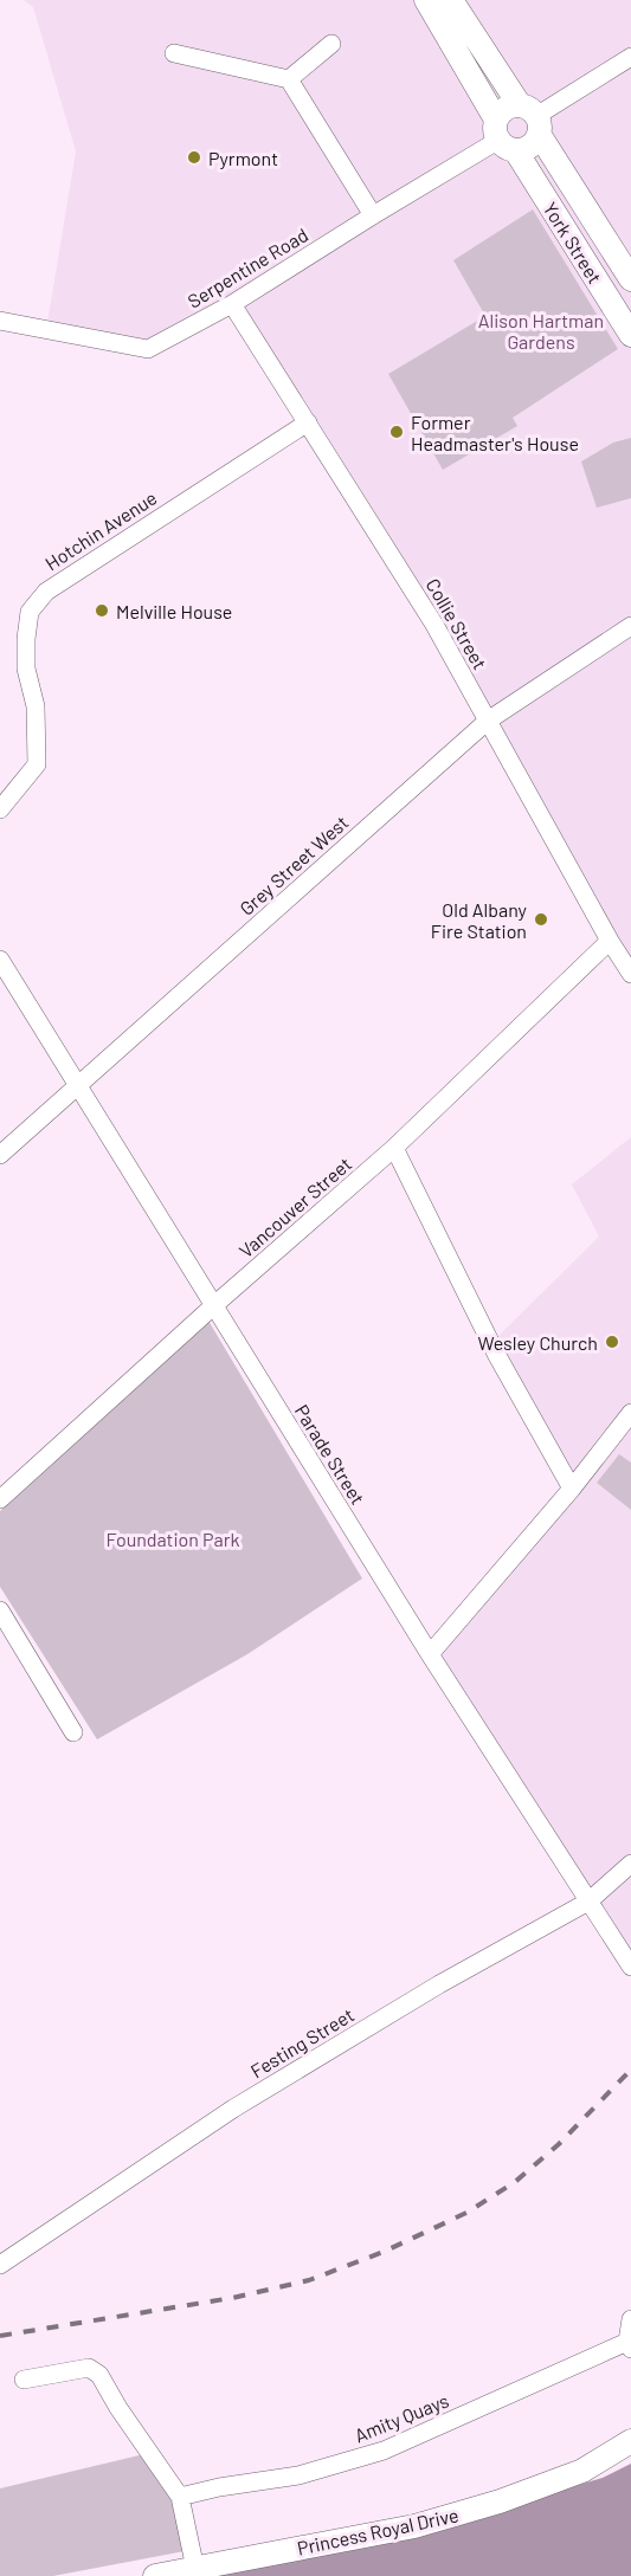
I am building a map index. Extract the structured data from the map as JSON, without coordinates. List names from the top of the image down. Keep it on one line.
{"streets":{"main road":["York Street","Princess Royal Drive"],"street":["Serpentine Road","Hotchin Avenue","Collie Street","Grey Street West","Vancouver Street","Parade Street","Festing Street","Amity Quays"]},"crossings":[["York Street","Serpentine Road"],["Serpentine Road","Collie Street"],["Hotchin Avenue","Collie Street"],["Collie Street","Grey Street West"],["Collie Street","Vancouver Street"],["Grey Street West","Parade Street"],["Vancouver Street","Parade Street"],["Parade Street","Festing Street"]],"parks":["Alison Hartman Gardens","Foundation Park"],"places":["Pyrmont","Former Headmaster's House","Melville House","Old Albany Fire Station","Wesley Church"]}
